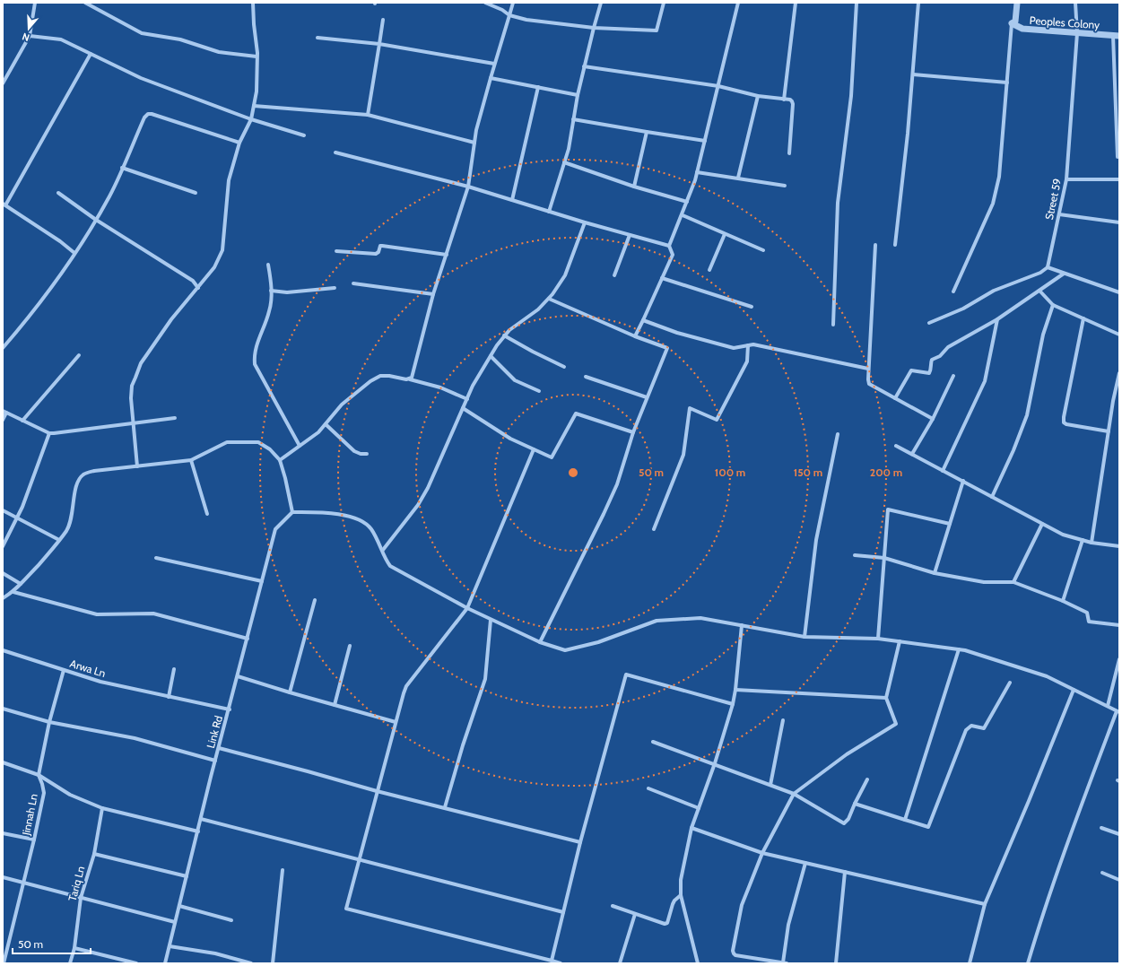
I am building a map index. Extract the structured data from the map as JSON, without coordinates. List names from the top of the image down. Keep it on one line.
{"streets":{"street":["Peoples Colony","Street 59","Arwa Ln","Link Rd","Jinnah Ln","Tariq Ln"]},"crossings":[["Peoples Colony","Street 59"],["Arwa Ln","Link Rd"],["Arwa Ln","Jinnah Ln"]],"scale_bar":"50 m","north":"bottom","rings":["50 m","100 m","150 m","200 m"]}
